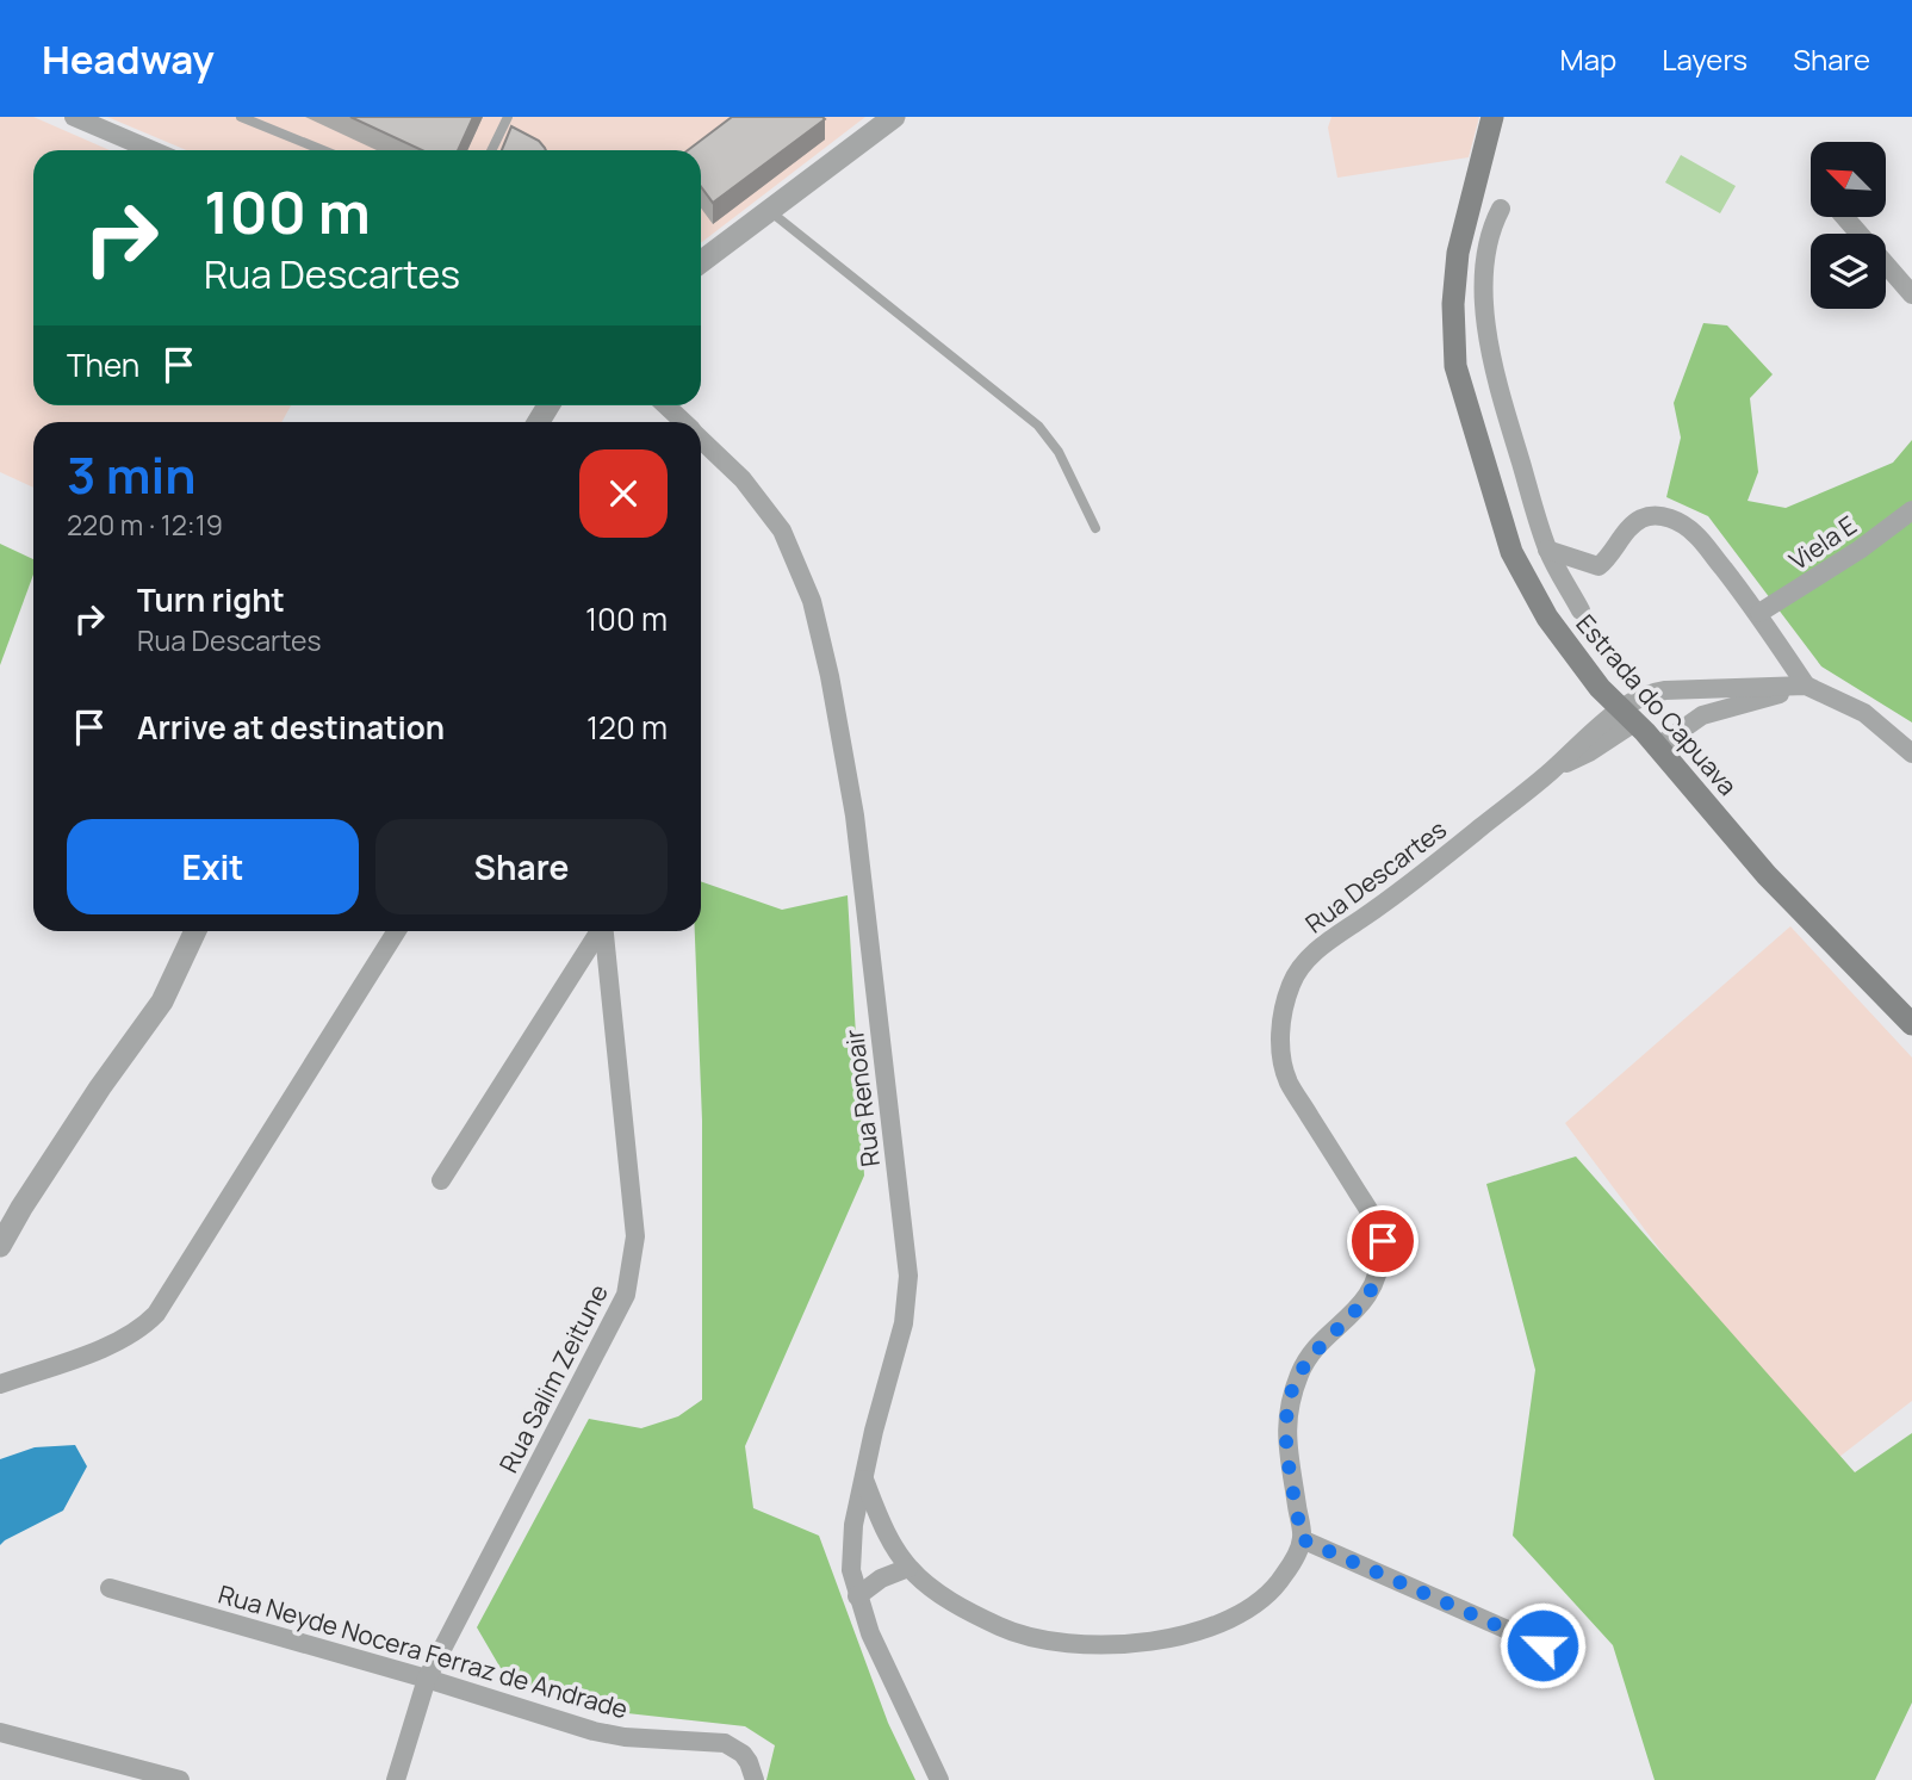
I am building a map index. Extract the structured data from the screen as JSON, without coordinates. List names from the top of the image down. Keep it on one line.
{"streets":{"main road":["Estrada do Capuava"],"street":["Viela E","Rua Descartes","Rua Renoair","Rua Salim Zeitune","Rua Neyde Nocera Ferraz de Andrade"]},"crossings":[["Estrada do Capuava","Rua Descartes"],["Rua Salim Zeitune","Rua Neyde Nocera Ferraz de Andrade"]],"north":"top left","page":{"header":"Headway","nav":["Map","Layers","Share"],"turn":["100 m","Rua Descartes"],"then":"Then","heading":["3 min","220 m · 12:19"],"list":[{"name":"Turn right","note":"Rua Descartes","value":"100 m"},{"name":"Arrive at destination","value":"120 m"}],"buttons":["Exit","Share"]}}
